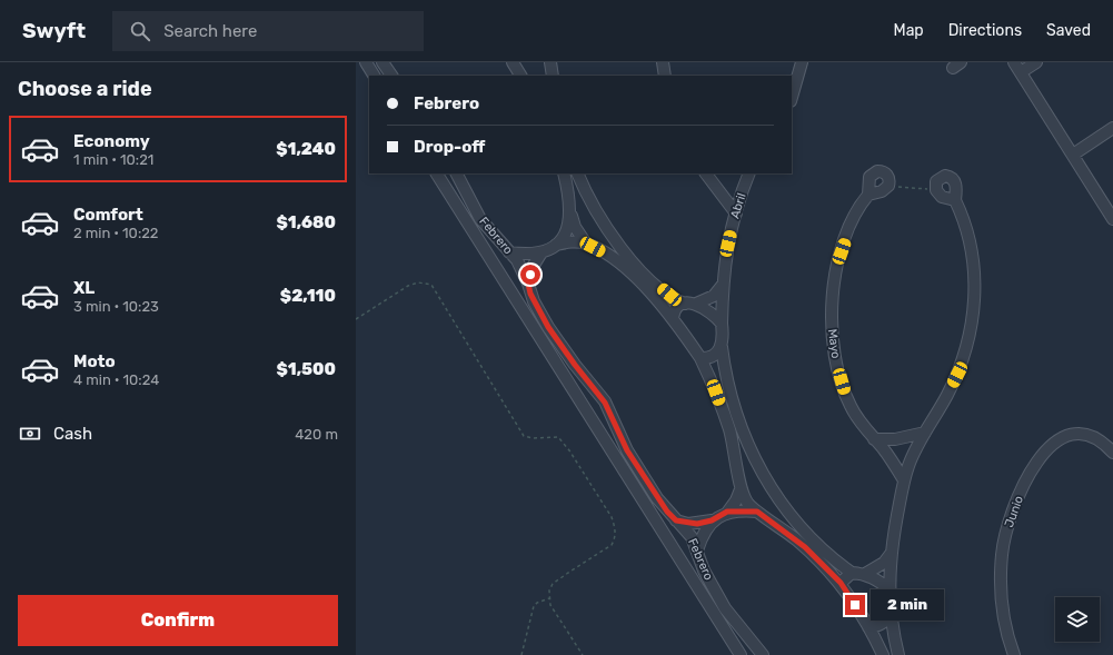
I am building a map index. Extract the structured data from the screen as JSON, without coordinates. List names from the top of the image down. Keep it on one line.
{"streets":{"street":["Abril","Febrero","Mayo","Junio"]},"page":{"header":"Swyft","search":"Search here","nav":["Map","Directions","Saved"],"heading":"Choose a ride","banner":["Febrero","Drop-off"],"list":[{"name":"Economy","note":"1 min · 10:21","value":"$1,240"},{"name":"Comfort","note":"2 min · 10:22","value":"$1,680"},{"name":"XL","note":"3 min · 10:23","value":"$2,110"},{"name":"Moto","note":"4 min · 10:24","value":"$1,500"}],"pay":["Cash","420 m"],"buttons":"Confirm","bubble":"2 min"}}
